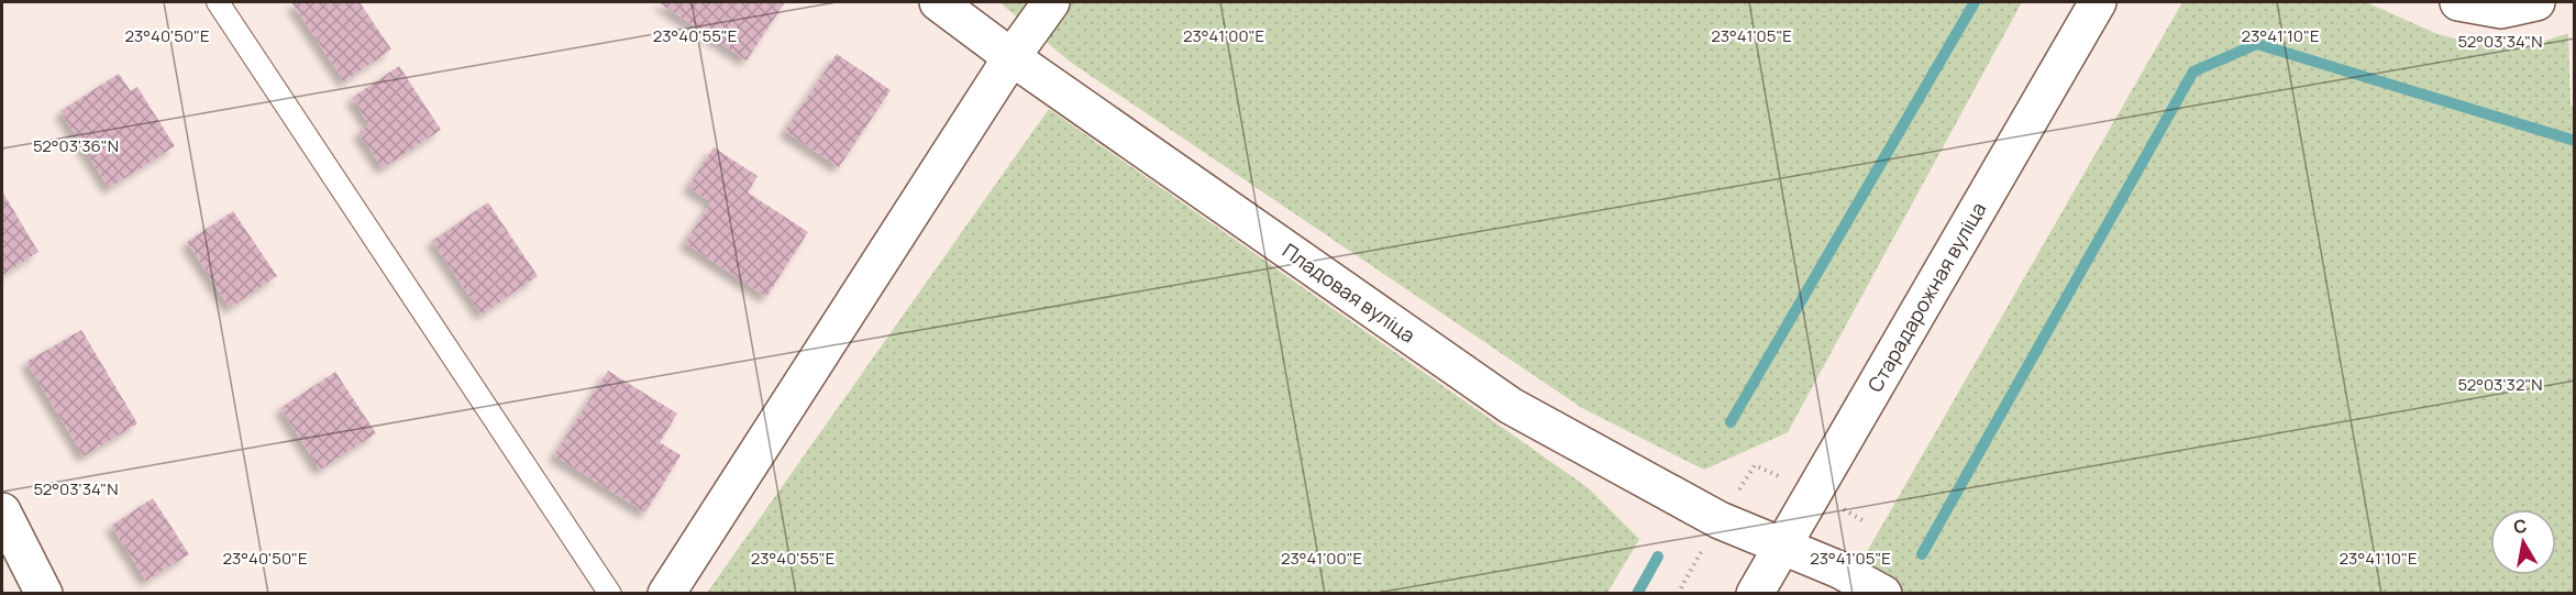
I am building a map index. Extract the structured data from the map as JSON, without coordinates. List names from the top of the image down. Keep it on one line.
{"streets":{"street":["Пладовая вуліца","Старадарожная вуліца"]},"crossings":[["Пладовая вуліца","Старадарожная вуліца"]],"north":"top","coordinates":["23°40'50\"E","23°40'55\"E","23°41'00\"E","23°41'10\"E","23°41'05\"E","52°03'34\"N","52°03'36\"N","52°03'32\"N"]}
